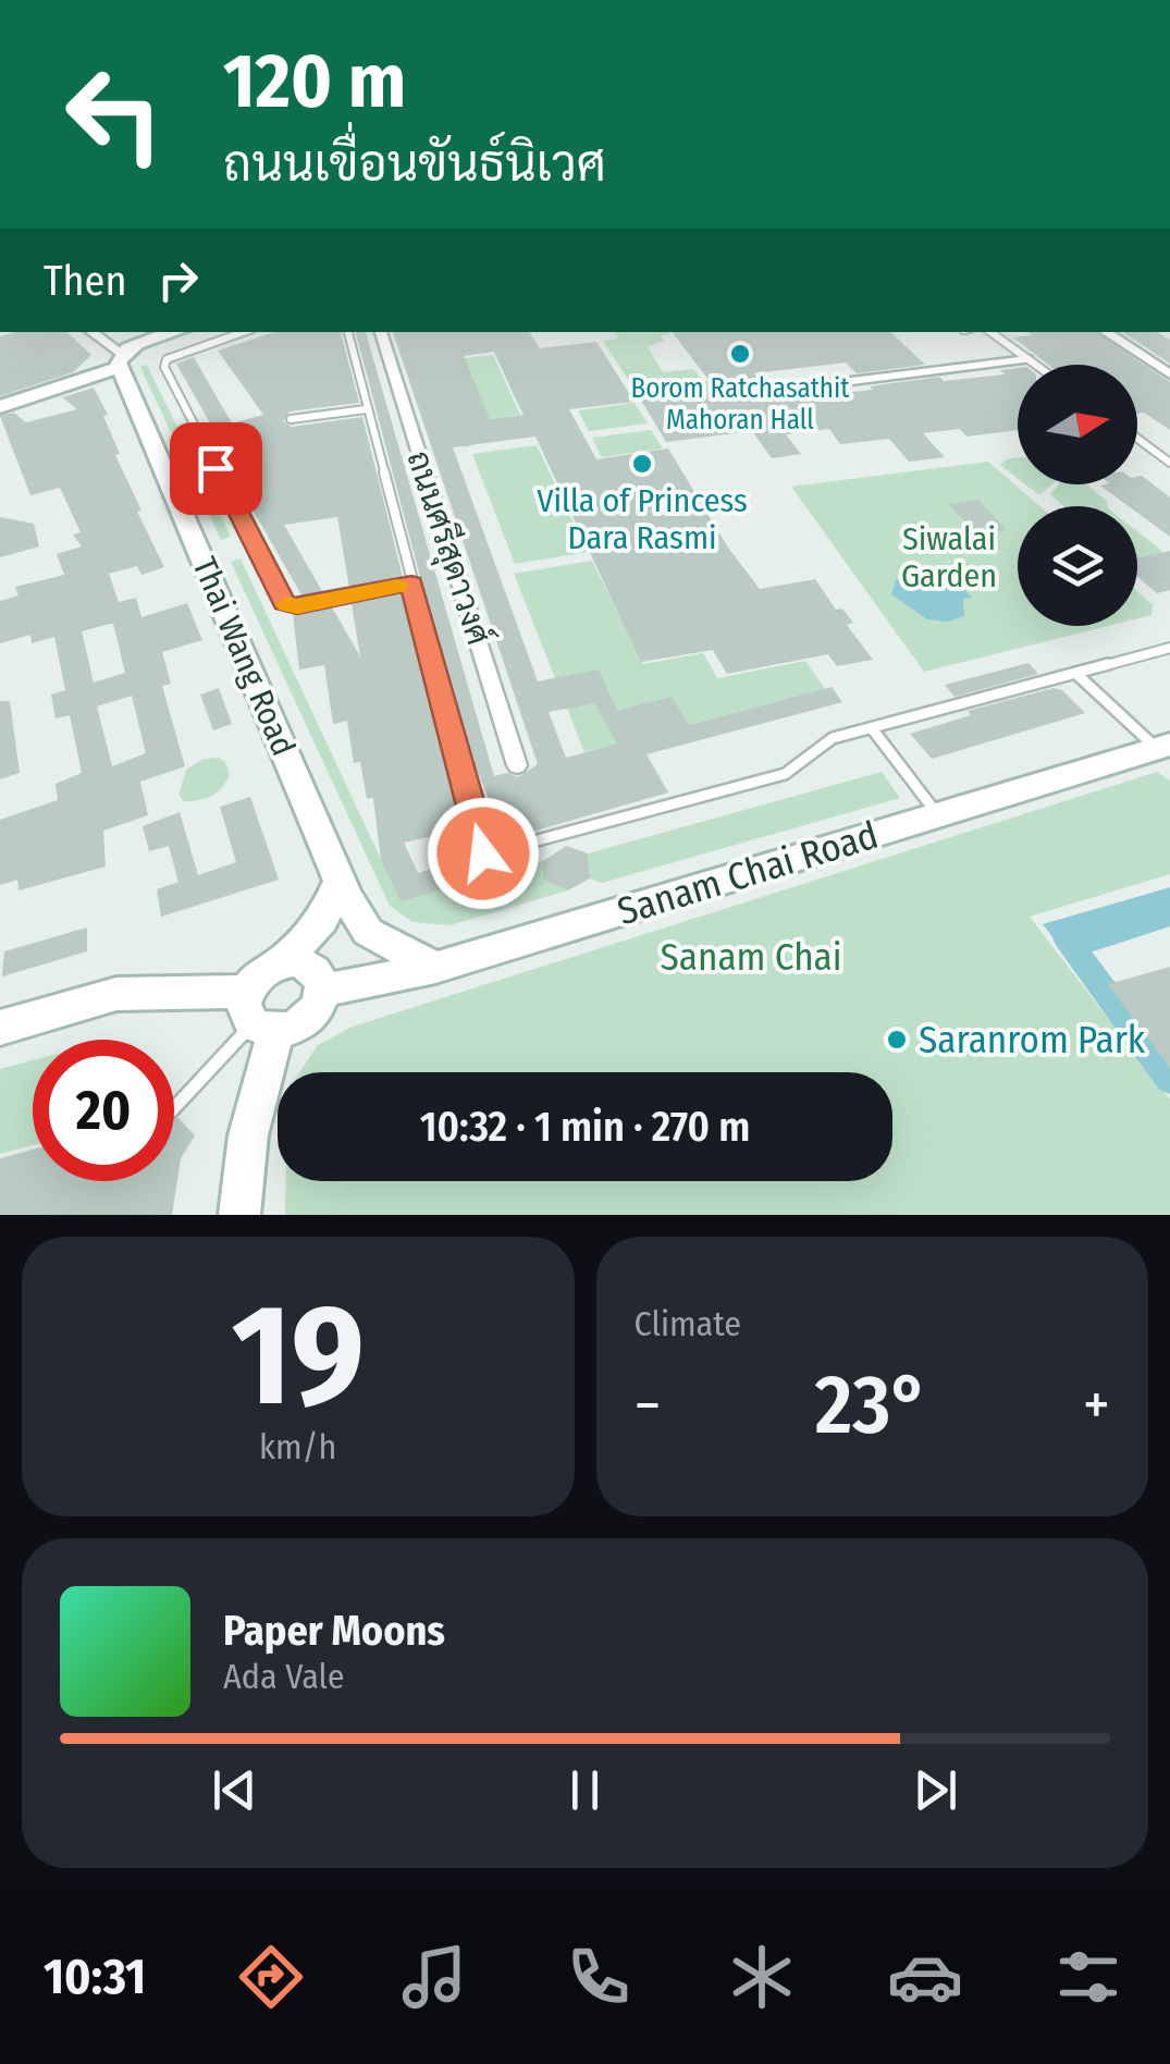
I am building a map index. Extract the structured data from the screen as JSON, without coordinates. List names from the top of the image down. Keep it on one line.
{"streets":{"street":["ถนนศรีสุดาวงศ์","Thai Wang Road","Sanam Chai Road"]},"crossings":[["Thai Wang Road","Sanam Chai Road"]],"parks":["Siwalai Garden","Sanam Chai"],"places":["Borom Ratchasathit Mahoran Hall","Villa of Princess Dara Rasmi","Saranrom Park"],"north":"right","page":{"turn":["120 m","ถนนเขื่อนขันธ์นิเวศ"],"then":"Then","limit":"20","trip":"10:32 · 1 min · 270 m","tile":[["19","km/h"],"Climate"],"heat":["−","23°","+"],"song":["Paper Moons","Ada Vale"],"tabs":"10:31"}}
